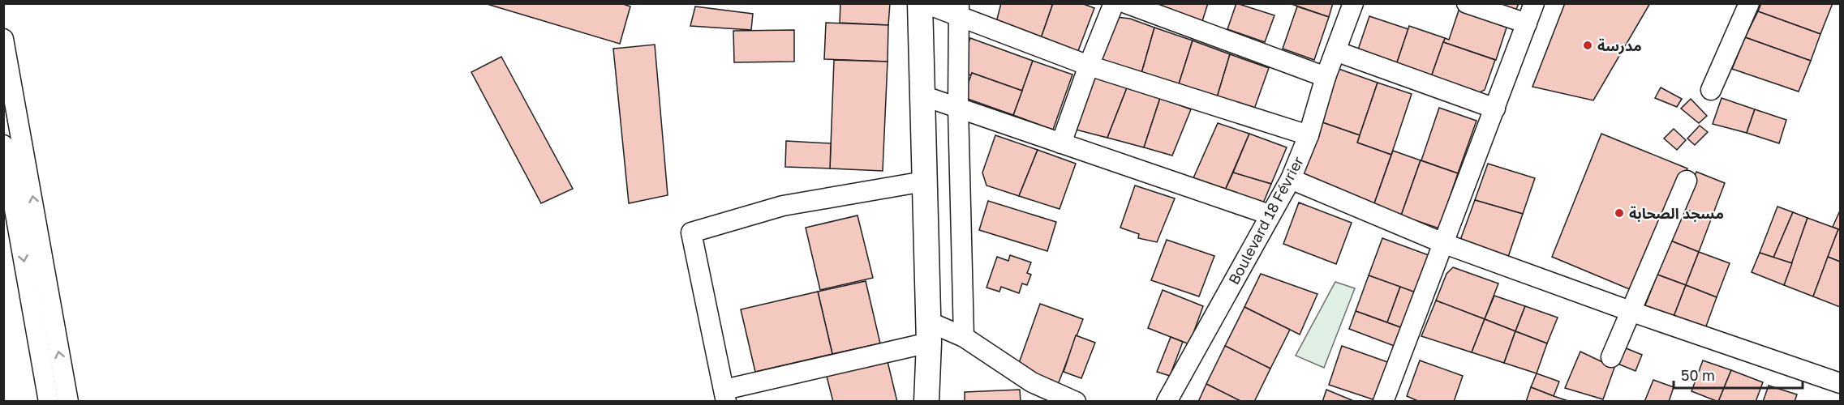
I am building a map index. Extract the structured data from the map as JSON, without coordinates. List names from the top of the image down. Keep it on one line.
{"streets":{"street":["Boulevard 18 Février"]},"places":["مدرسة","مسجد الصحابة"],"scale_bar":"50 m"}
